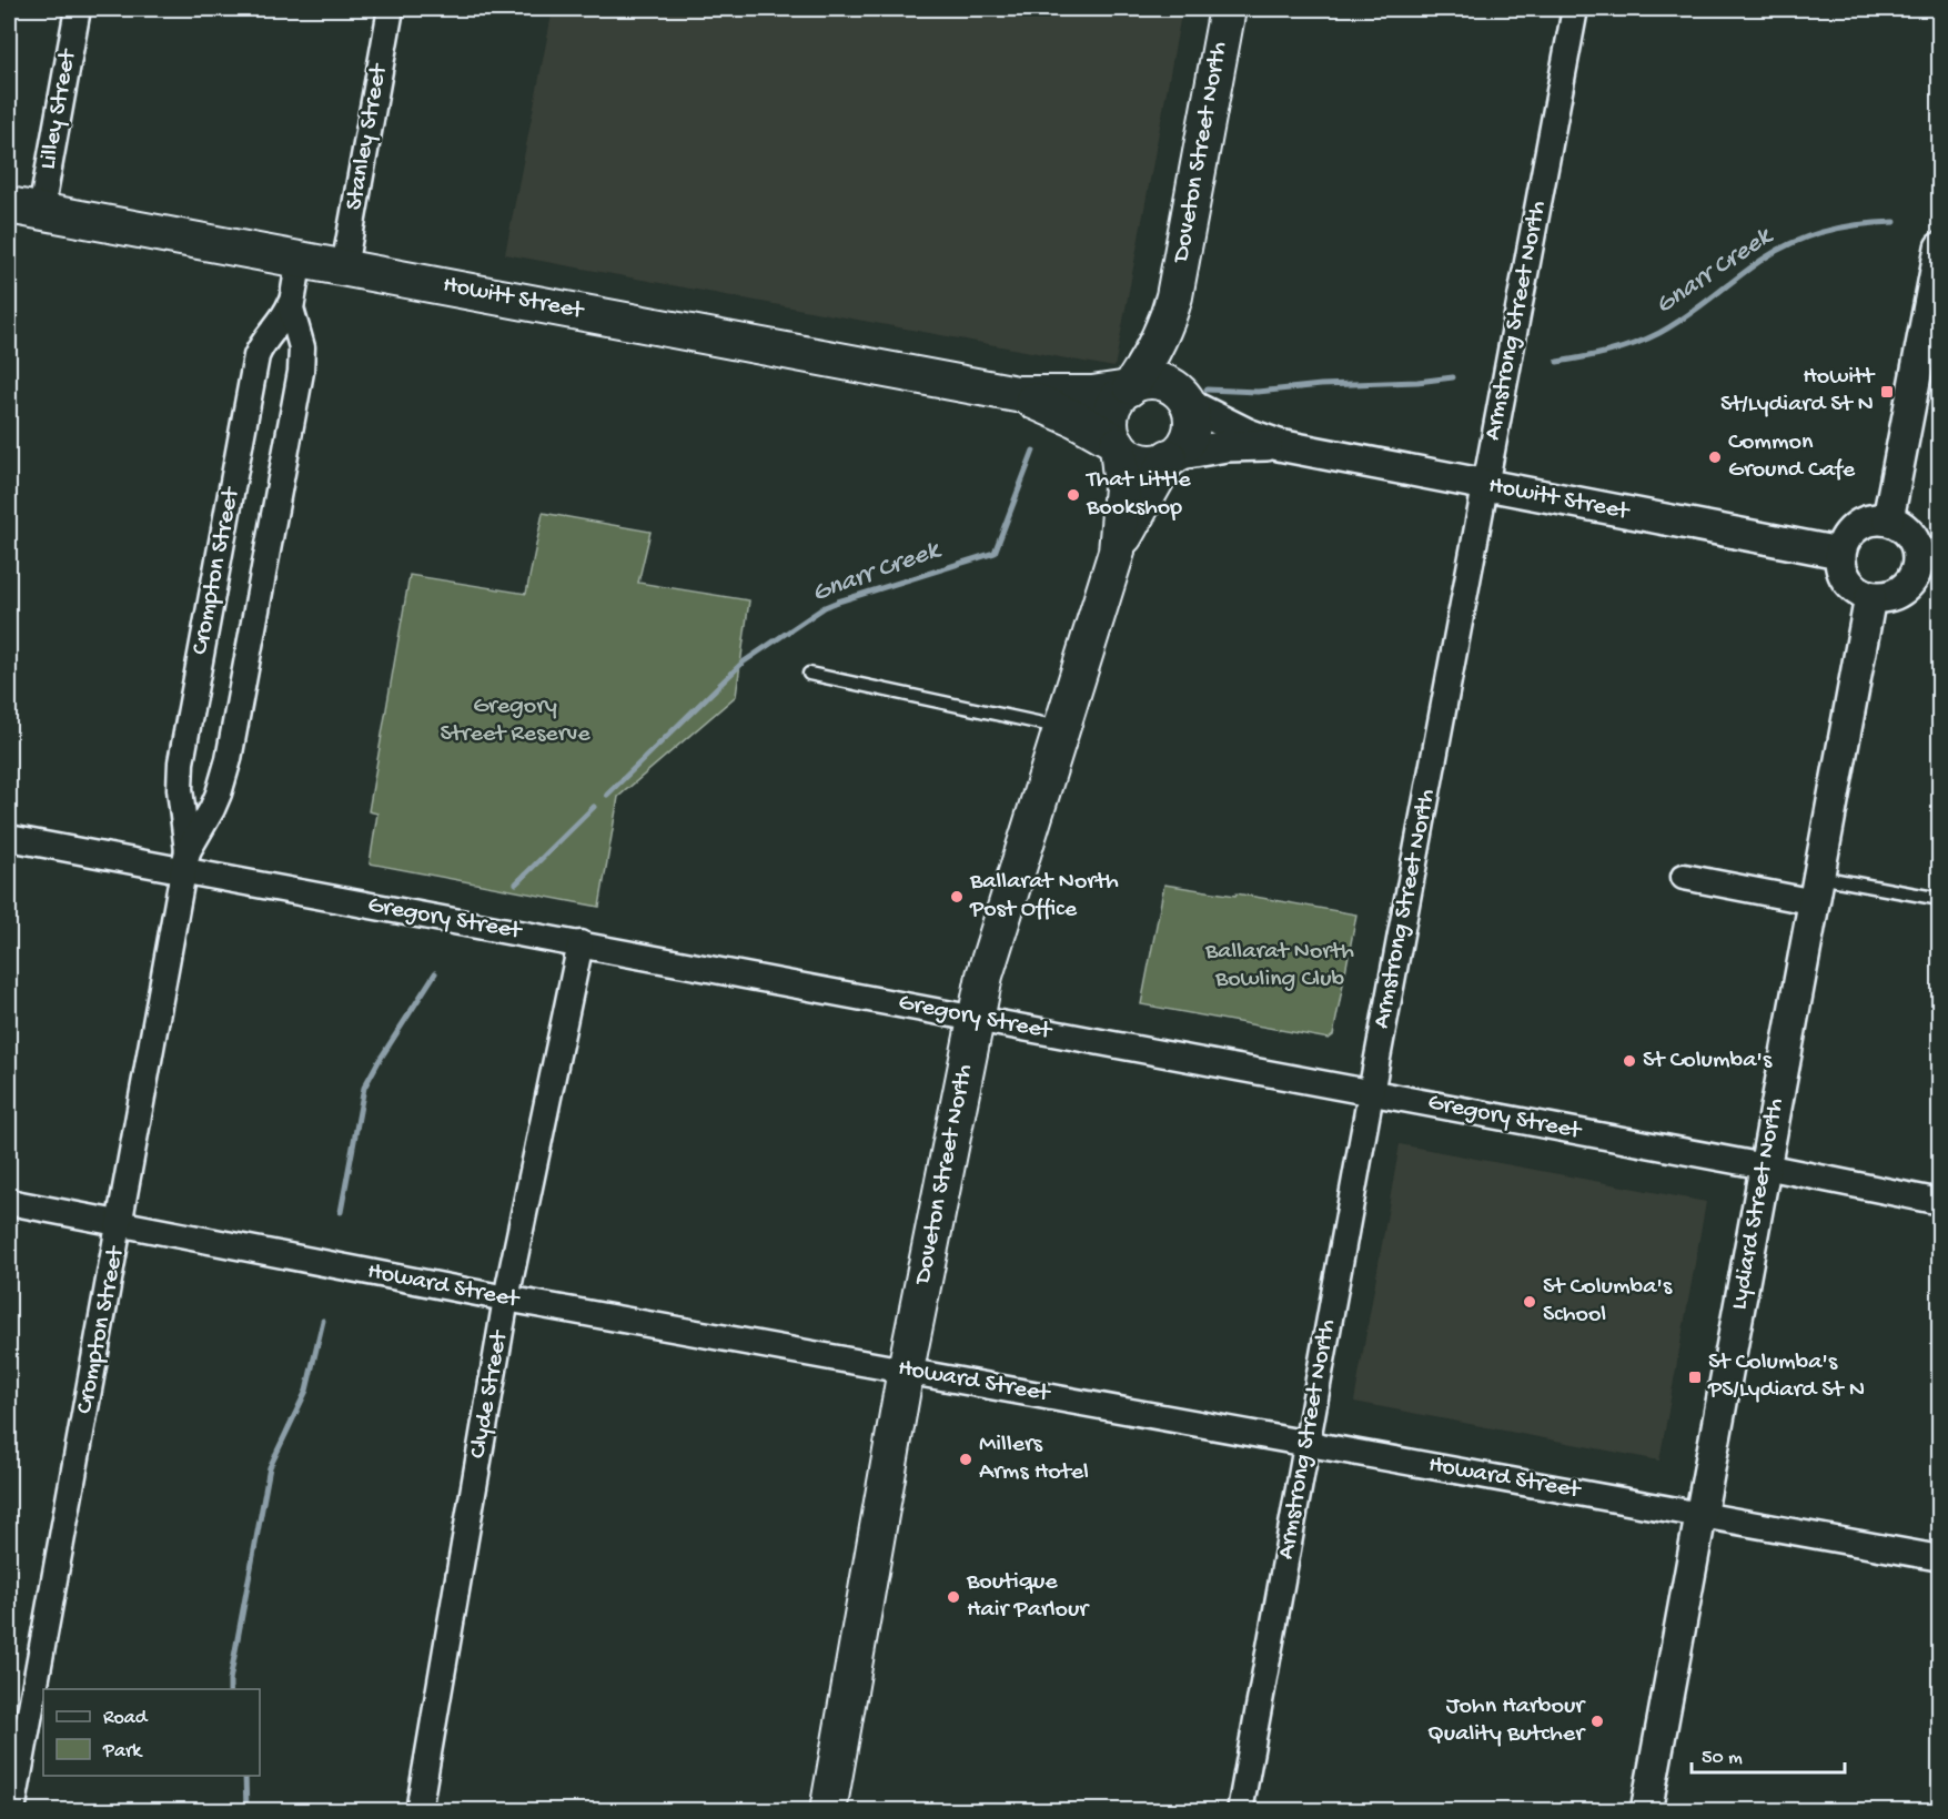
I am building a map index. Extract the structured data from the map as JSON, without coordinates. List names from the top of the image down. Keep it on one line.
{"streets":{"main road":["Doveton Street North","Howitt Street"],"street":["Lilley Street","Stanley Street","Armstrong Street North","Crompton Street","Gregory Street","Lydiard Street North","Howard Street","Clyde Street"]},"crossings":[["Lilley Street","Howitt Street"],["Stanley Street","Howitt Street"],["Doveton Street North","Howitt Street"],["Doveton Street North","Gregory Street"],["Doveton Street North","Howard Street"],["Howitt Street","Armstrong Street North"],["Howitt Street","Crompton Street"],["Howitt Street","Lydiard Street North"],["Armstrong Street North","Gregory Street"],["Armstrong Street North","Howard Street"],["Crompton Street","Gregory Street"],["Crompton Street","Howard Street"],["Gregory Street","Lydiard Street North"],["Gregory Street","Clyde Street"],["Lydiard Street North","Howard Street"],["Howard Street","Clyde Street"]],"water":["Gnarr Creek"],"parks":["Gregory Street Reserve","Ballarat North Bowling Club"],"places":{"transit":["Howitt St/Lydiard St N","St Columba's PS/Lydiard St N"],"other":["Common Ground Cafe","That Little Bookshop","Ballarat North Post Office","St Columba's","St Columba's School","Millers Arms Hotel","Boutique Hair Parlour","John Harbour Quality Butcher"]},"legend":["Road","Park"],"scale_bar":"50 m"}
